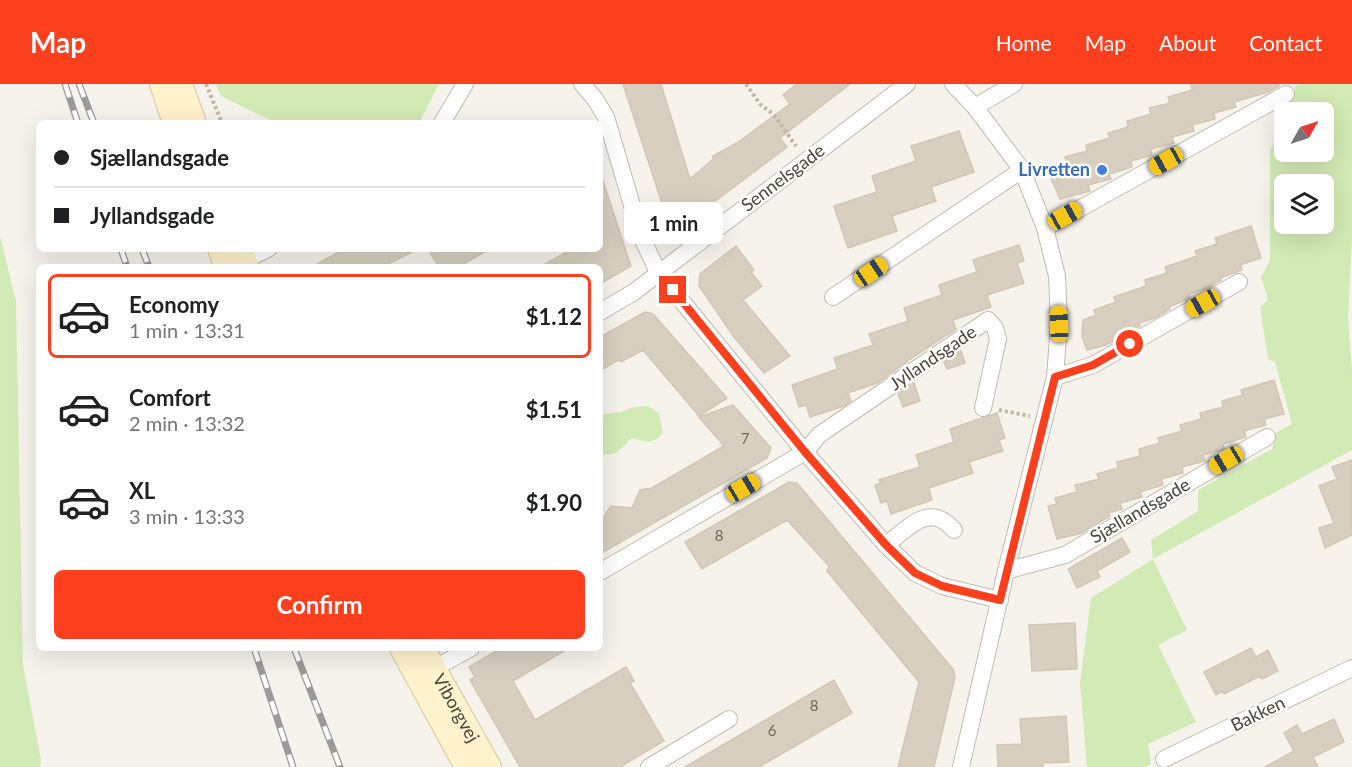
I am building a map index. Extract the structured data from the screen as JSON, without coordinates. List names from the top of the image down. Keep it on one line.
{"streets":{"main road":["Viborgvej"],"street":["Sennelsgade","Jyllandsgade","Sjællandsgade","Bakken"]},"places":["Livretten"],"house_numbers":["7","8","8","6"],"north":"top right","page":{"header":"Map","nav":["Home","Map","About","Contact"],"banner":["Sjællandsgade","Jyllandsgade"],"bubble":"1 min","list":[{"name":"Economy","note":"1 min · 13:31","value":"$1.12"},{"name":"Comfort","note":"2 min · 13:32","value":"$1.51"},{"name":"XL","note":"3 min · 13:33","value":"$1.90"}],"buttons":"Confirm"}}
